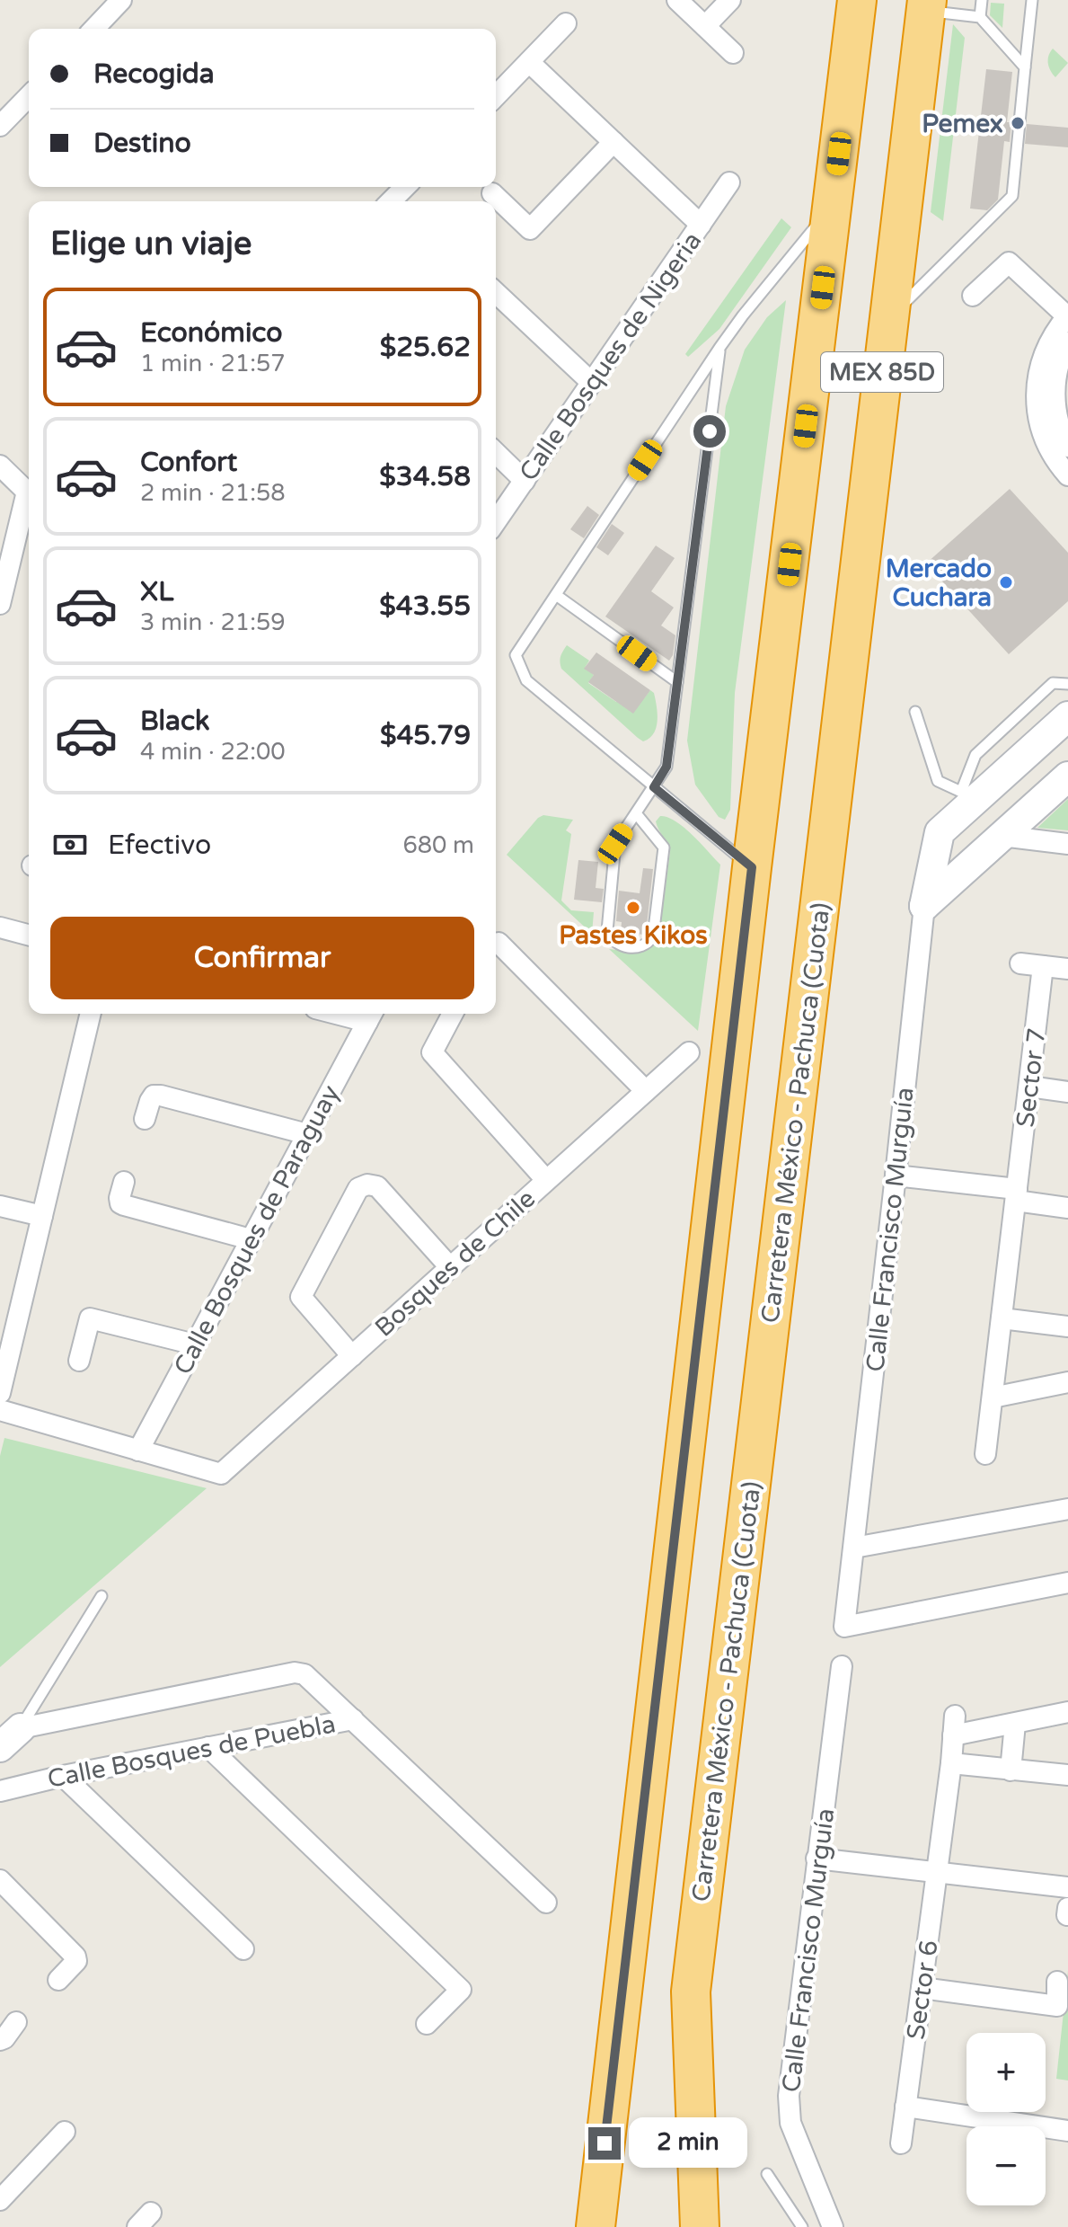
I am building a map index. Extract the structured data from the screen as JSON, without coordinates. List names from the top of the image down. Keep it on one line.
{"streets":{"highway":["MEX 85D","Carretera México - Pachuca (Cuota)"],"street":["Calle Bosques de Nigeria","Sector 7","Calle Bosques de Paraguay","Calle Francisco Murguía","Bosques de Chile","Calle Bosques de Puebla","Sector 6"]},"crossings":[["Calle Bosques de Paraguay","Bosques de Chile"]],"places":["Pemex","Mercado Cuchara","Pastes Kikos"],"page":{"banner":["Recogida","Destino"],"heading":"Elige un viaje","list":[{"name":"Económico","note":"1 min · 21:57","value":"$25.62"},{"name":"Confort","note":"2 min · 21:58","value":"$34.58"},{"name":"XL","note":"3 min · 21:59","value":"$43.55"},{"name":"Black","note":"4 min · 22:00","value":"$45.79"}],"pay":["Efectivo","680 m"],"buttons":"Confirmar","map_buttons":["+","−"],"bubble":"2 min"}}
